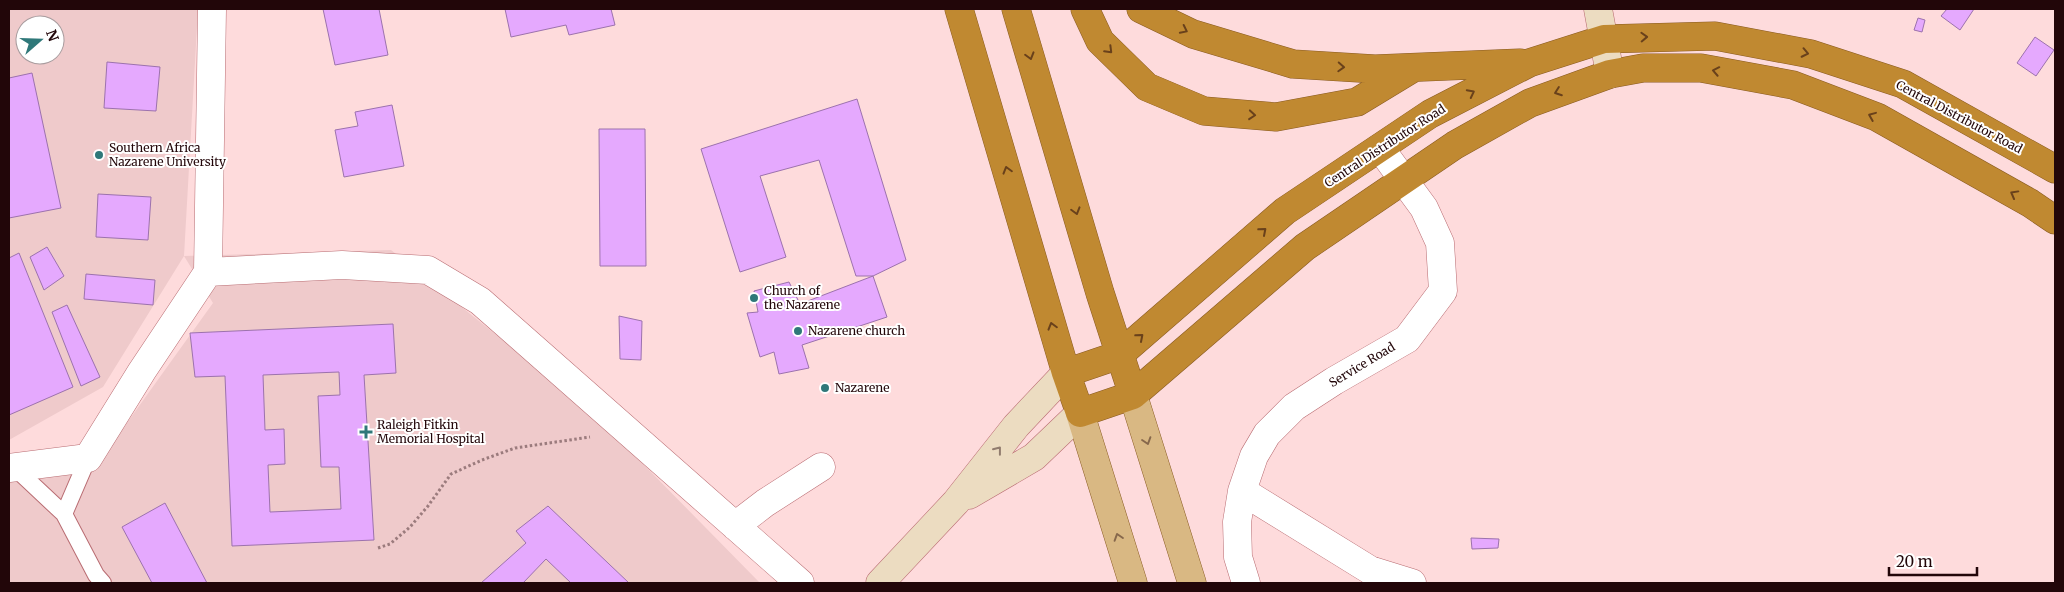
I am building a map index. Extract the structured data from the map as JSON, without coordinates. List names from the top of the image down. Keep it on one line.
{"streets":{"highway":["Central Distributor Road"],"street":["Service Road"]},"crossings":[["Central Distributor Road","Service Road"]],"places":{"other":["Southern Africa Nazarene University","Church of the Nazarene","Nazarene church","Nazarene"],"health":["Raleigh Fitkin Memorial Hospital"]},"scale_bar":"20 m","north":"right"}
